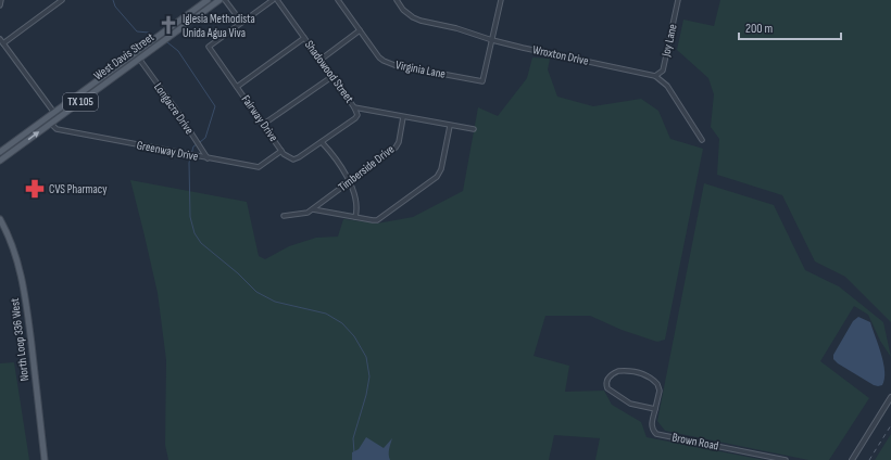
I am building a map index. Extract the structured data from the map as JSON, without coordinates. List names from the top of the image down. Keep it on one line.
{"streets":{"main road":["West Davis Street","TX 105","North Loop 336 West"],"street":["Joy Lane","Wroxton Drive","Virginia Lane","Shadowood Street","Longacre Drive","Fairway Drive","Greenway Drive","Timberside Drive","Brown Road"]},"crossings":[["Joy Lane","Wroxton Drive"],["Wroxton Drive","Virginia Lane"],["West Davis Street","Longacre Drive"],["West Davis Street","Greenway Drive"],["Shadowood Street","Timberside Drive"],["Longacre Drive","Greenway Drive"],["Fairway Drive","Greenway Drive"]],"places":{"church":["Iglesia Methodista Unida Agua Viva"],"pharmacy":["CVS Pharmacy"]},"scale_bar":"200 m"}
